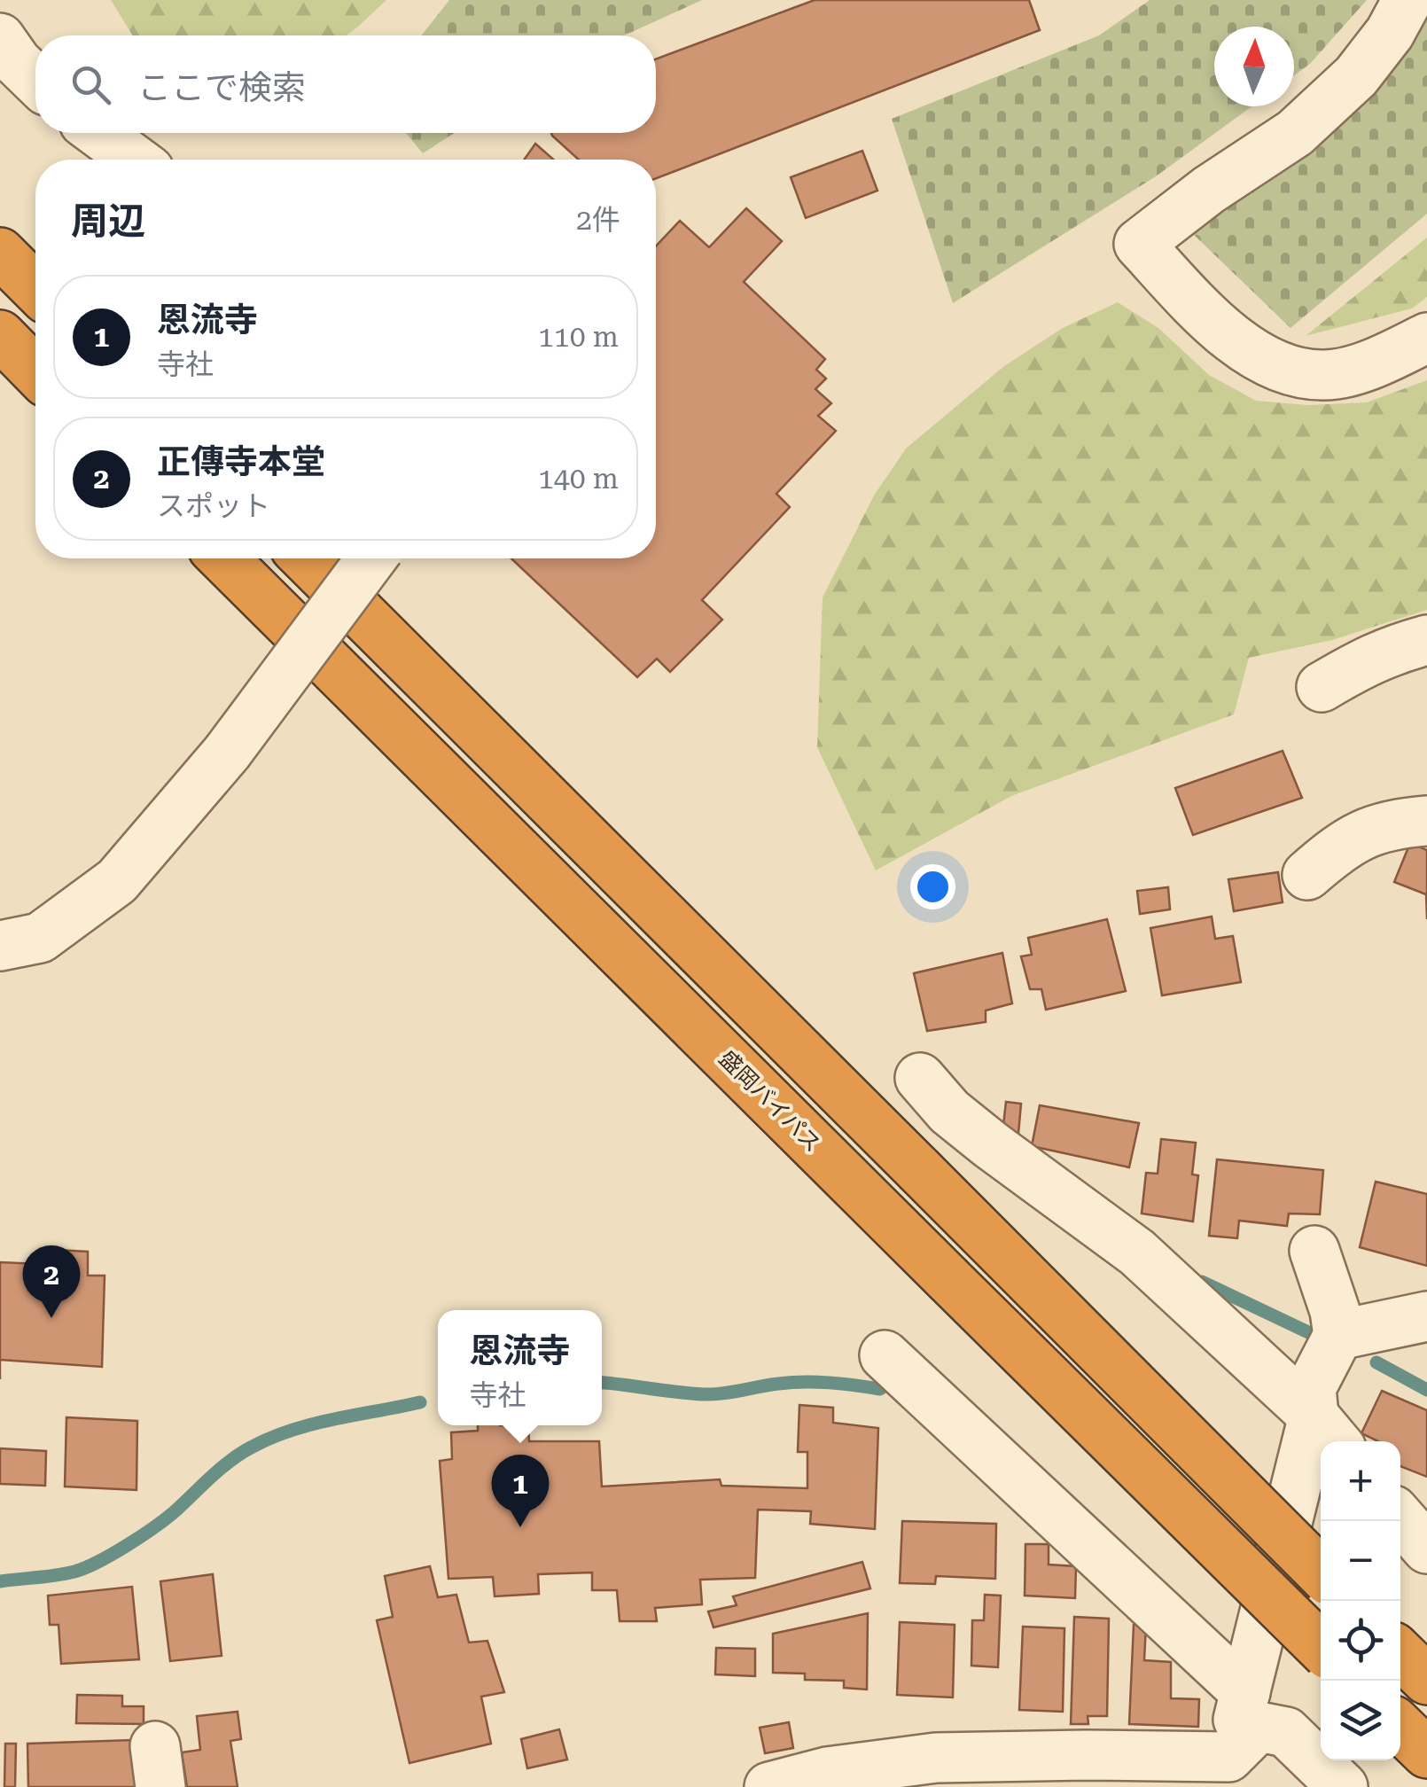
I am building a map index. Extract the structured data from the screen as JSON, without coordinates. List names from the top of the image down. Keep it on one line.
{"streets":{"highway":["盛岡バイパス"]},"north":"top","page":{"search":"ここで検索","heading":["周辺","2件"],"list":[{"mark":"1","name":"恩流寺","note":"寺社","value":"110 m"},{"mark":"2","name":"正傳寺本堂","note":"スポット","value":"140 m"}],"pins":["2","1"],"popup":["恩流寺","寺社"],"map_buttons":["+","−"]}}
